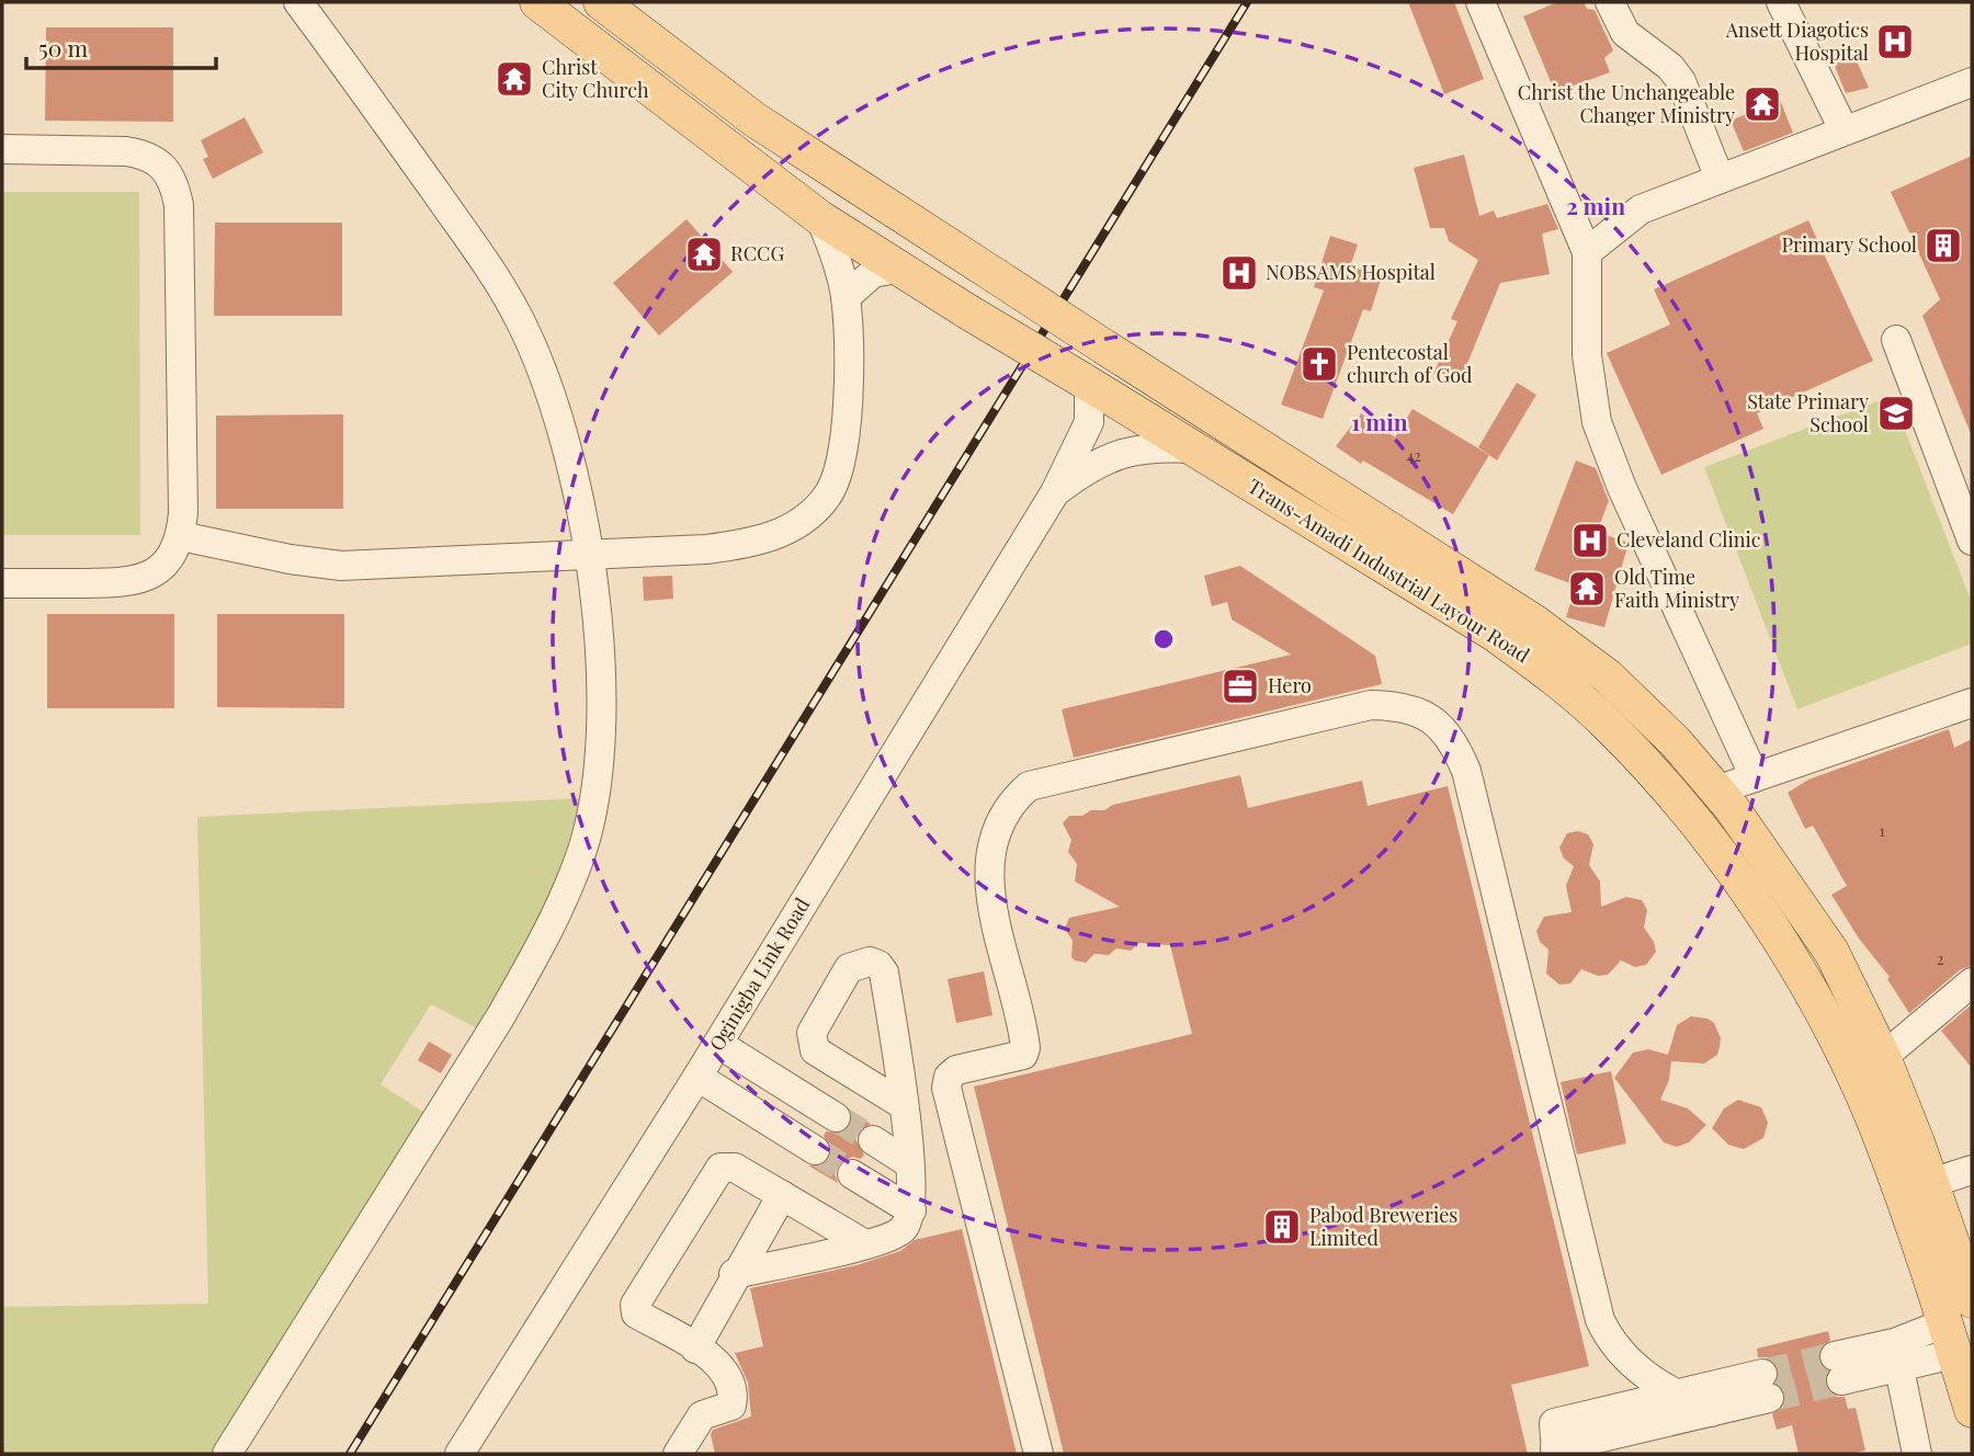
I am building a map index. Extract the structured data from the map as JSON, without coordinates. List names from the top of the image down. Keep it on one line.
{"streets":{"main road":["Trans-Amadi Industrial Layour Road"],"street":["Oginigba Link Road"]},"crossings":[["Trans-Amadi Industrial Layour Road","Oginigba Link Road"]],"places":{"hospital":["Ansett Diagotics Hospital","NOBSAMS Hospital","Cleveland Clinic"],"temple":["Christ City Church","Christ the Unchangeable Changer Ministry","RCCG","Old Time Faith Ministry"],"building":["Primary School","Pabod Breweries Limited"],"church":["Pentecostal church of God"],"school or university":["State Primary School"],"office":["Hero"]},"house_numbers":["42","1","2"],"scale_bar":"50 m","rings":["2 min","1 min"]}
